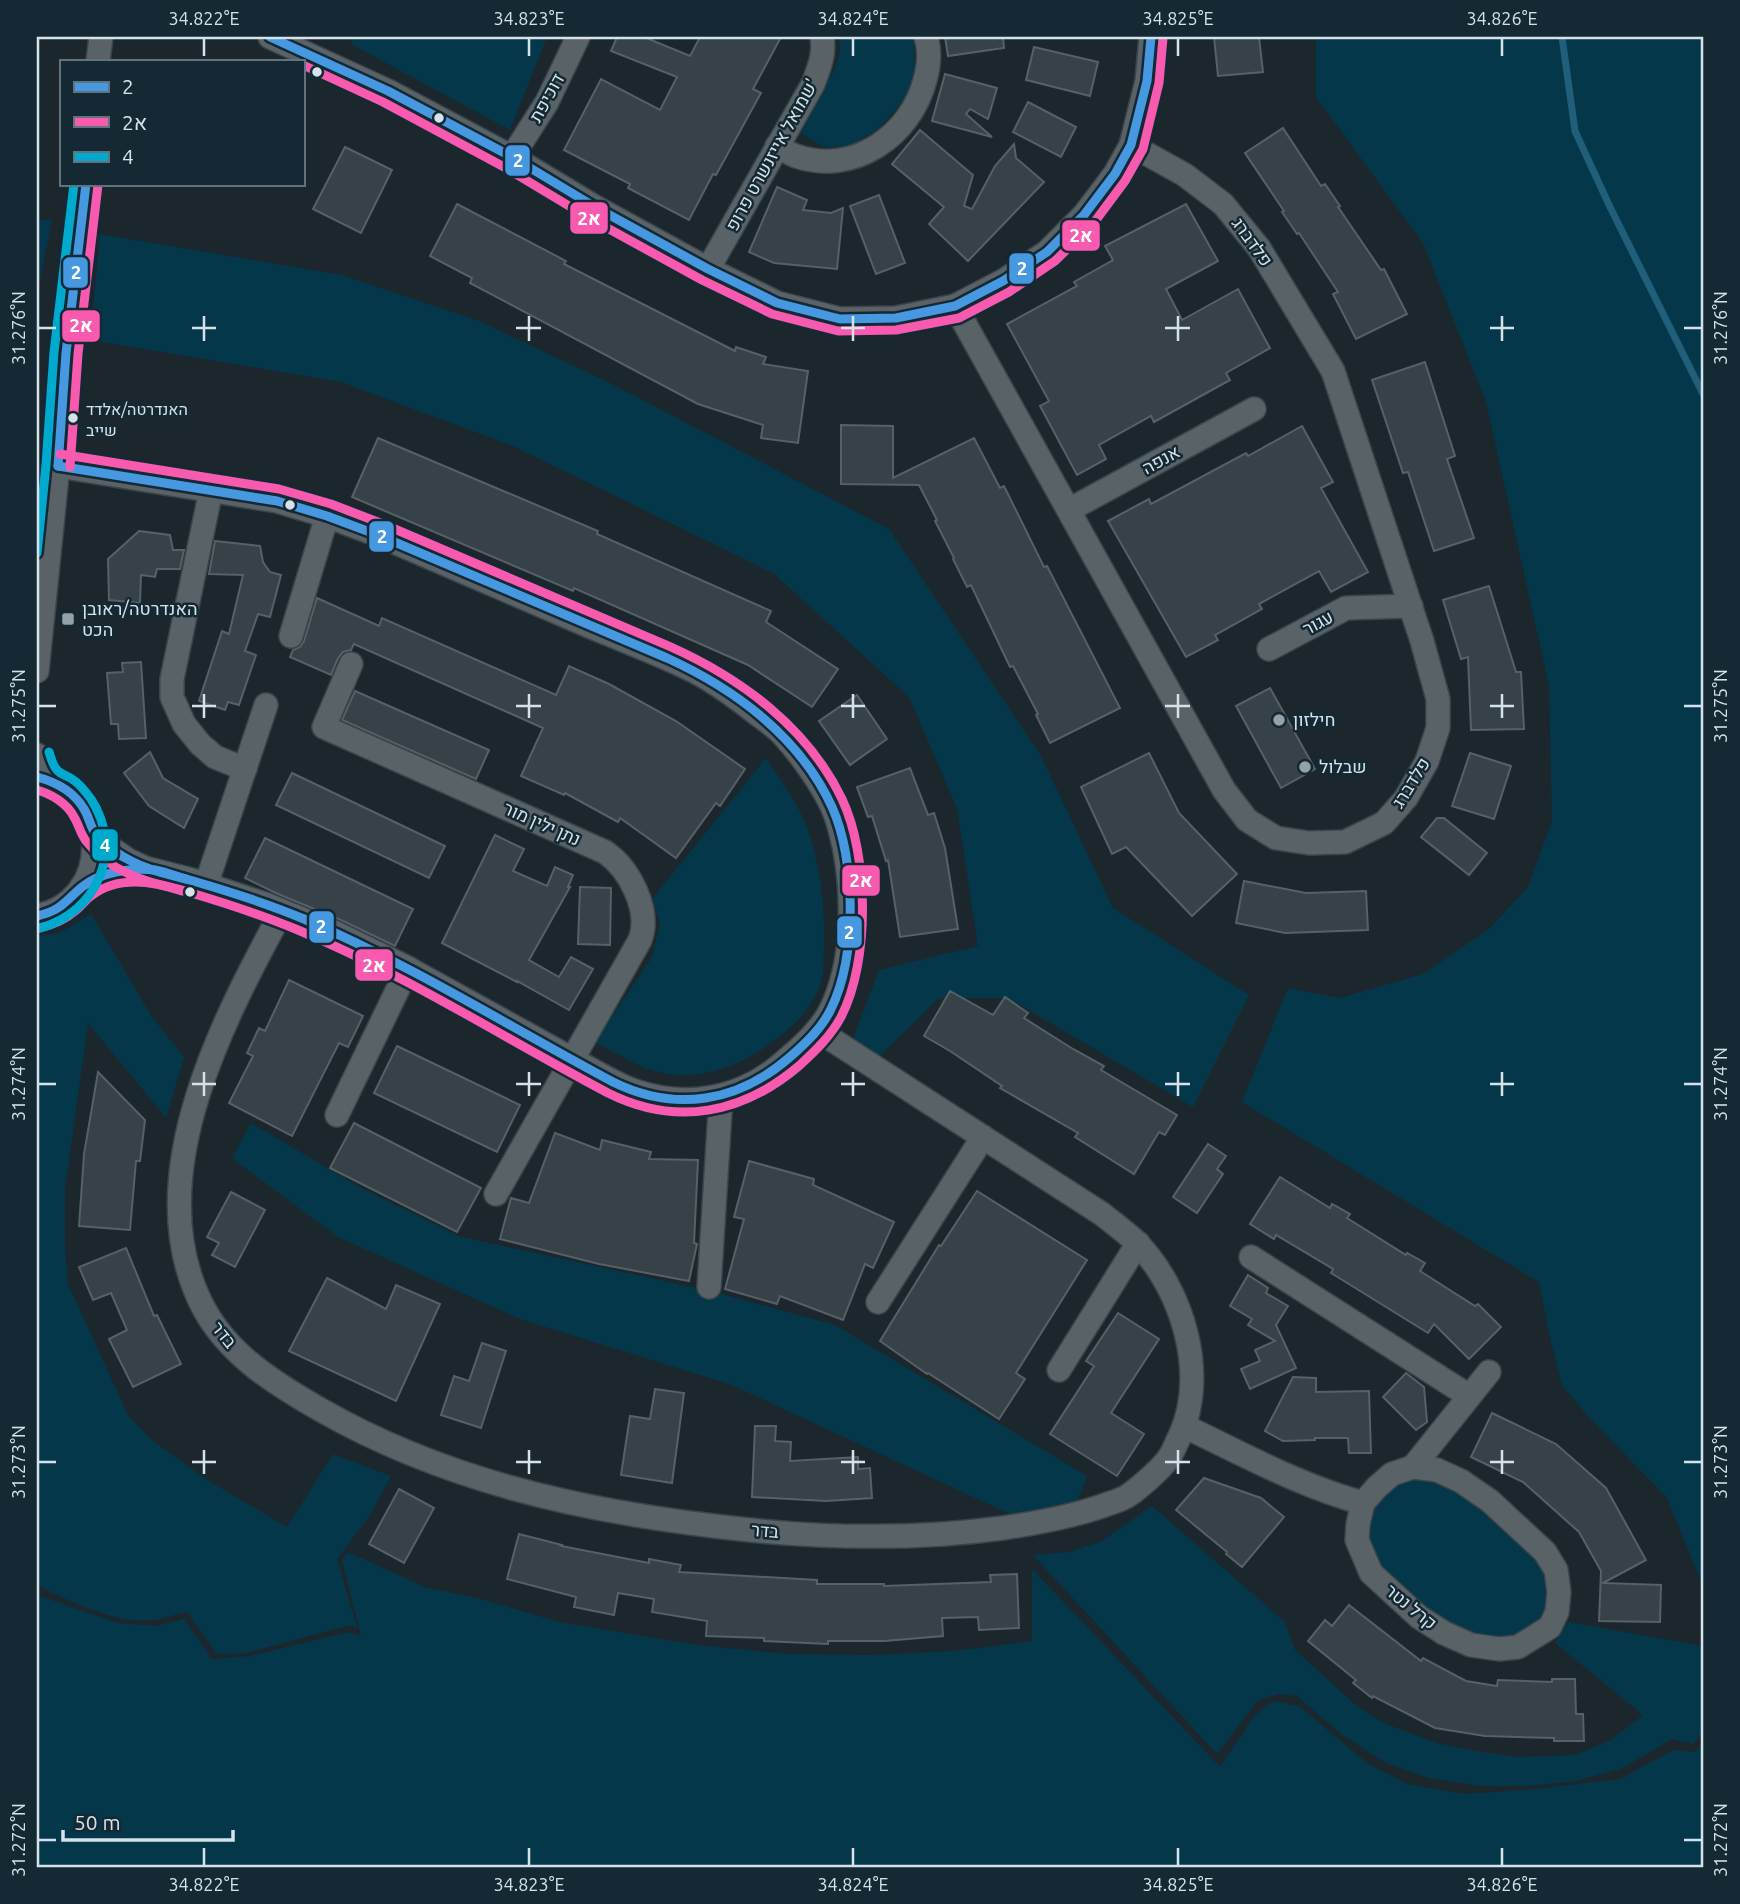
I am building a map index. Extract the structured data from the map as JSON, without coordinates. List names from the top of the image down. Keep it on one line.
{"streets":{"street":["דוכיפת","שמואל אייזנשרט פרופ'","פלדברג","אנפה","עגור","נתן ילין מור","בדר","קרל נטר"]},"crossings":[["פלדברג","אנפה"],["פלדברג","עגור"]],"places":{"other":["האנדרטה/אלדד שייב","חילזון","שבלול"],"transit":["האנדרטה/ראובן הכט"]},"lines":["transit line 2","transit line 2א","transit line 4"],"legend":["2","2א","4"],"scale_bar":"50 m","coordinates":["34.822°E","34.823°E","34.824°E","34.825°E","34.826°E","31.276°N","31.275°N","31.274°N","31.273°N","31.272°N"]}
